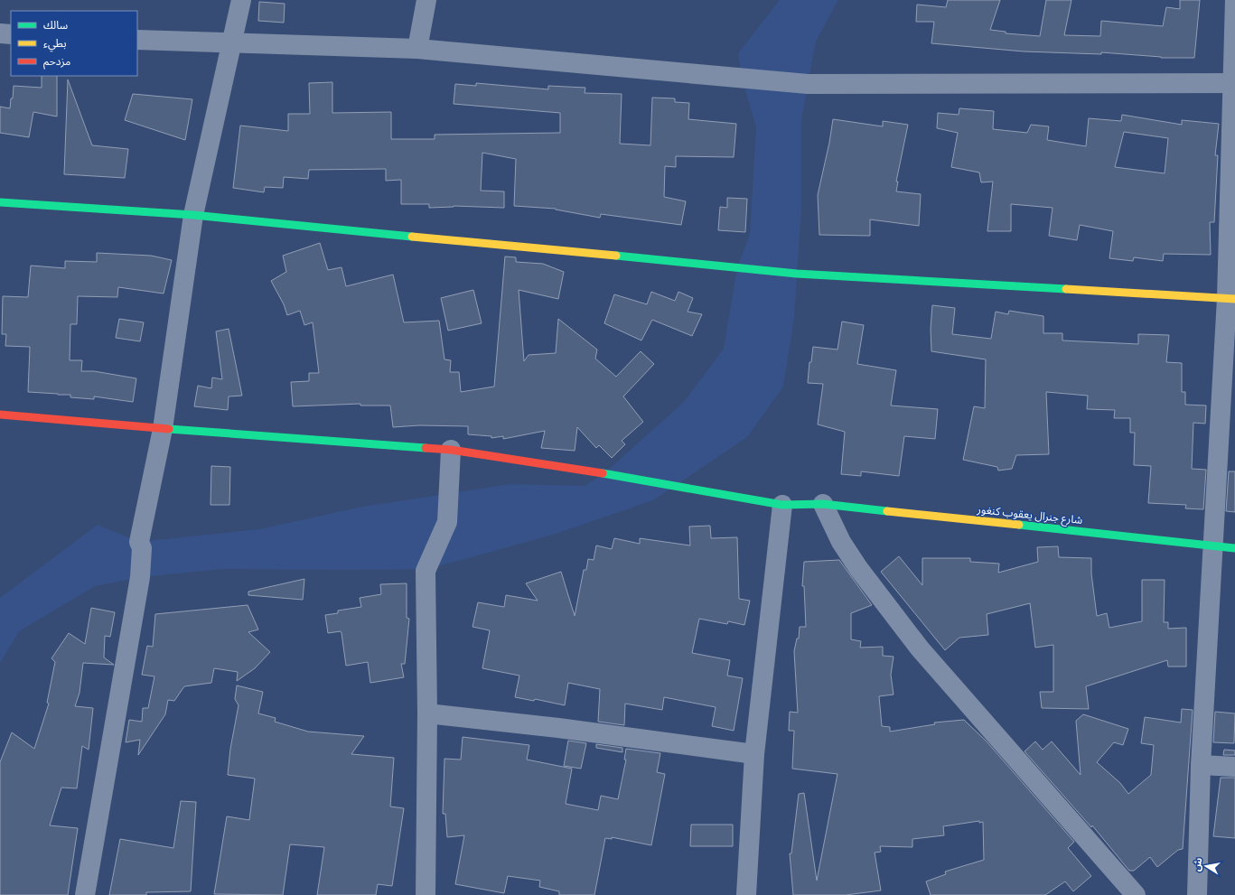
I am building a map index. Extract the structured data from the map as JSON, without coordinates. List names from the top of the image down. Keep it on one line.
{"streets":{"street":["شارع جنرال يعقوب كنغور"]},"legend":["سالك","بطيء","مزدحم"],"north":"left"}
